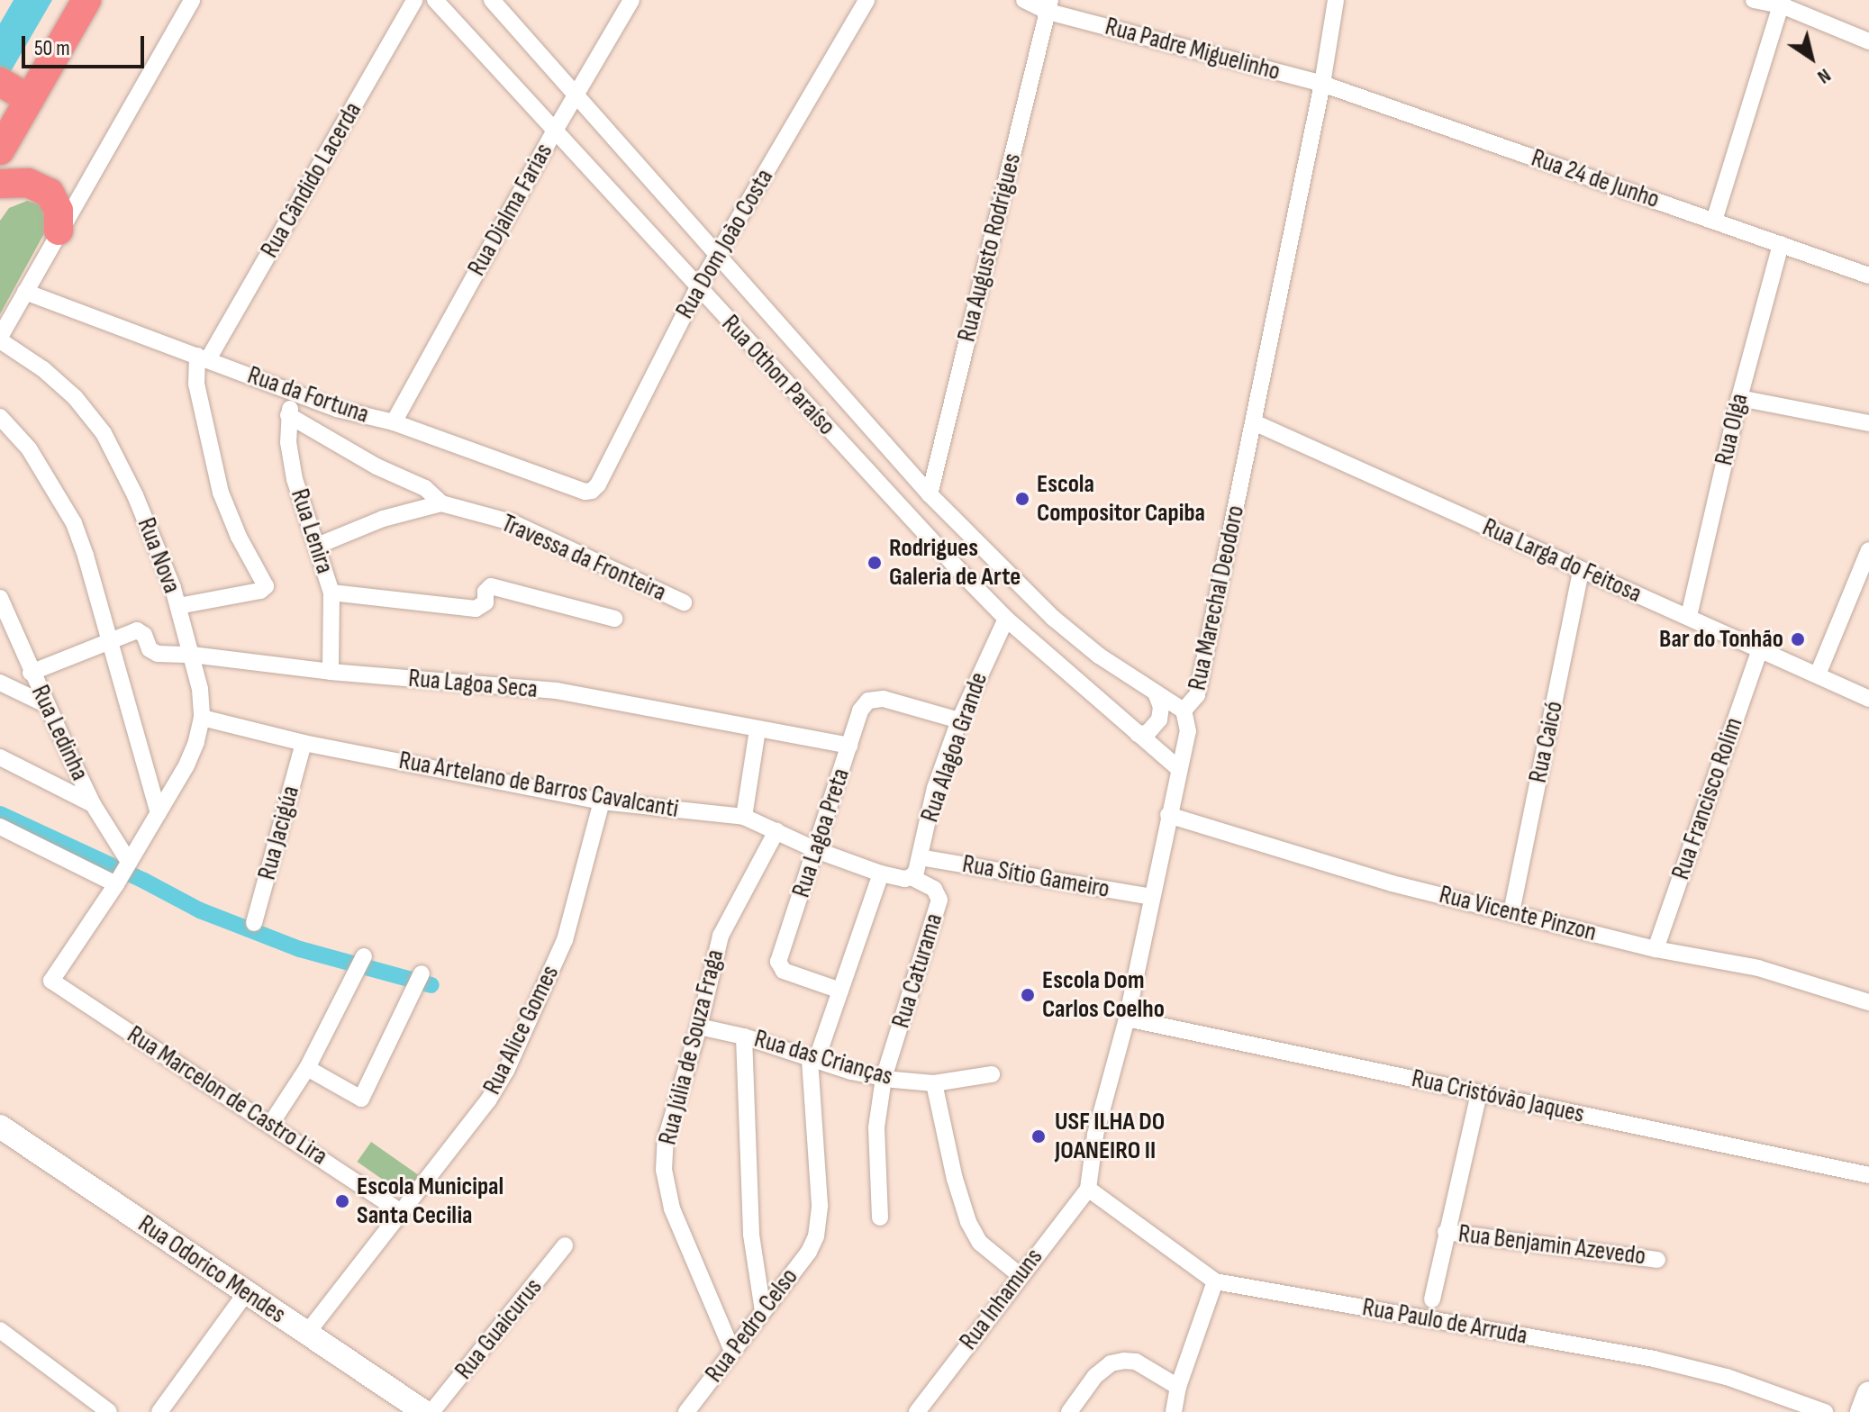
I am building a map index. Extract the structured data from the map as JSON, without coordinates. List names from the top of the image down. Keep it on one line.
{"streets":{"main road":["Rua Odorico Mendes"],"street":["Rua Padre Miguelinho","Rua 24 de Junho","Rua Cândido Lacerda","Rua Djalma Farias","Rua Dom João Costa","Rua Augusto Rodrigues","Rua Othon Paraíso","Rua da Fortuna","Rua Olga","Rua Lenira","Rua Nova","Travessa da Fronteira","Rua Larga do Feitosa","Rua Marechal Deodoro","Rua Lagoa Seca","Rua Ledinha","Rua Caicó","Rua Alagoa Grande","Rua Artelano de Barros Cavalcanti","Rua Francisco Rolim","Rua Jacigúa","Rua Lagoa Preta","Rua Sítio Gameiro","Rua Vicente Pinzon","Rua Caturama","Rua Alice Gomes","Rua Júlia de Souza Fraga","Rua das Crianças","Rua Marcelon de Castro Lira","Rua Cristóvão Jaques","Rua Benjamin Azevedo","Rua Inhamuns","Rua Paulo de Arruda","Rua Pedro Celso","Rua Guaicurus"]},"crossings":[["Rua Padre Miguelinho","Rua 24 de Junho"],["Rua Padre Miguelinho","Rua Augusto Rodrigues"],["Rua Padre Miguelinho","Rua Marechal Deodoro"],["Rua 24 de Junho","Rua Olga"],["Rua 24 de Junho","Rua Marechal Deodoro"],["Rua Cândido Lacerda","Rua da Fortuna"],["Rua Djalma Farias","Rua Othon Paraíso"],["Rua Djalma Farias","Rua da Fortuna"],["Rua Dom João Costa","Rua Othon Paraíso"],["Rua Dom João Costa","Rua da Fortuna"],["Rua Augusto Rodrigues","Rua Othon Paraíso"],["Rua Othon Paraíso","Rua Marechal Deodoro"],["Rua Othon Paraíso","Rua Alagoa Grande"],["Rua da Fortuna","Rua Lenira"],["Rua Olga","Rua Larga do Feitosa"],["Rua Lenira","Travessa da Fronteira"],["Rua Lenira","Rua Lagoa Seca"],["Rua Nova","Rua Lagoa Seca"],["Rua Nova","Rua Ledinha"],["Rua Nova","Rua Artelano de Barros Cavalcanti"],["Rua Nova","Rua Marcelon de Castro Lira"],["Rua Larga do Feitosa","Rua Marechal Deodoro"],["Rua Larga do Feitosa","Rua Caicó"],["Rua Larga do Feitosa","Rua Francisco Rolim"],["Rua Marechal Deodoro","Rua Sítio Gameiro"],["Rua Marechal Deodoro","Rua Vicente Pinzon"],["Rua Marechal Deodoro","Rua Cristóvão Jaques"],["Rua Marechal Deodoro","Rua Inhamuns"],["Rua Marechal Deodoro","Rua Paulo de Arruda"],["Rua Lagoa Seca","Rua Lagoa Preta"],["Rua Caicó","Rua Vicente Pinzon"],["Rua Alagoa Grande","Rua Artelano de Barros Cavalcanti"],["Rua Alagoa Grande","Rua Lagoa Preta"],["Rua Alagoa Grande","Rua Sítio Gameiro"],["Rua Alagoa Grande","Rua Caturama"],["Rua Artelano de Barros Cavalcanti","Rua Jacigúa"],["Rua Artelano de Barros Cavalcanti","Rua Lagoa Preta"],["Rua Artelano de Barros Cavalcanti","Rua Caturama"],["Rua Artelano de Barros Cavalcanti","Rua Alice Gomes"],["Rua Artelano de Barros Cavalcanti","Rua Júlia de Souza Fraga"],["Rua Francisco Rolim","Rua Vicente Pinzon"],["Rua Caturama","Rua das Crianças"],["Rua Alice Gomes","Rua Marcelon de Castro Lira"],["Rua Alice Gomes","Rua Odorico Mendes"],["Rua Júlia de Souza Fraga","Rua das Crianças"],["Rua Júlia de Souza Fraga","Rua Pedro Celso"],["Rua das Crianças","Rua Pedro Celso"],["Rua Inhamuns","Rua Paulo de Arruda"]],"places":["Escola Compositor Capiba","Rodrigues Galeria de Arte","Bar do Tonhão","Escola Dom Carlos Coelho","USF ILHA DO JOANEIRO II","Escola Municipal Santa Cecilia"],"scale_bar":"50 m","north":"bottom right"}
